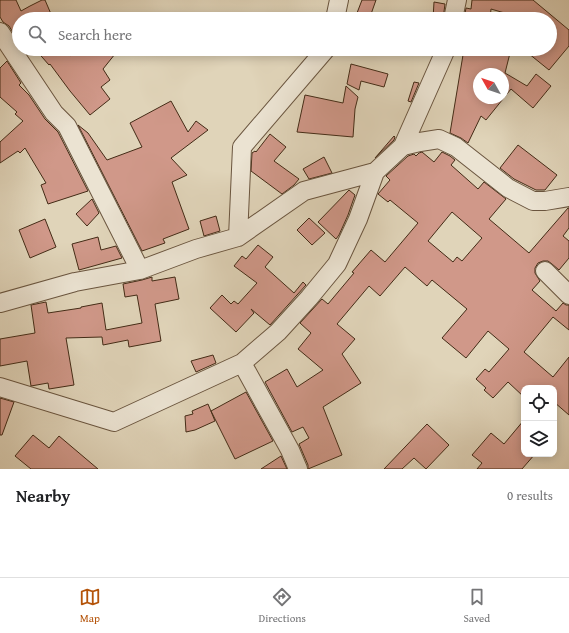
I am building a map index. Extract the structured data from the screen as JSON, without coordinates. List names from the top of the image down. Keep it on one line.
{"north":"top left","page":{"search":"Search here","heading":["Nearby","0 results"],"nav":["Map","Directions","Saved"]}}
